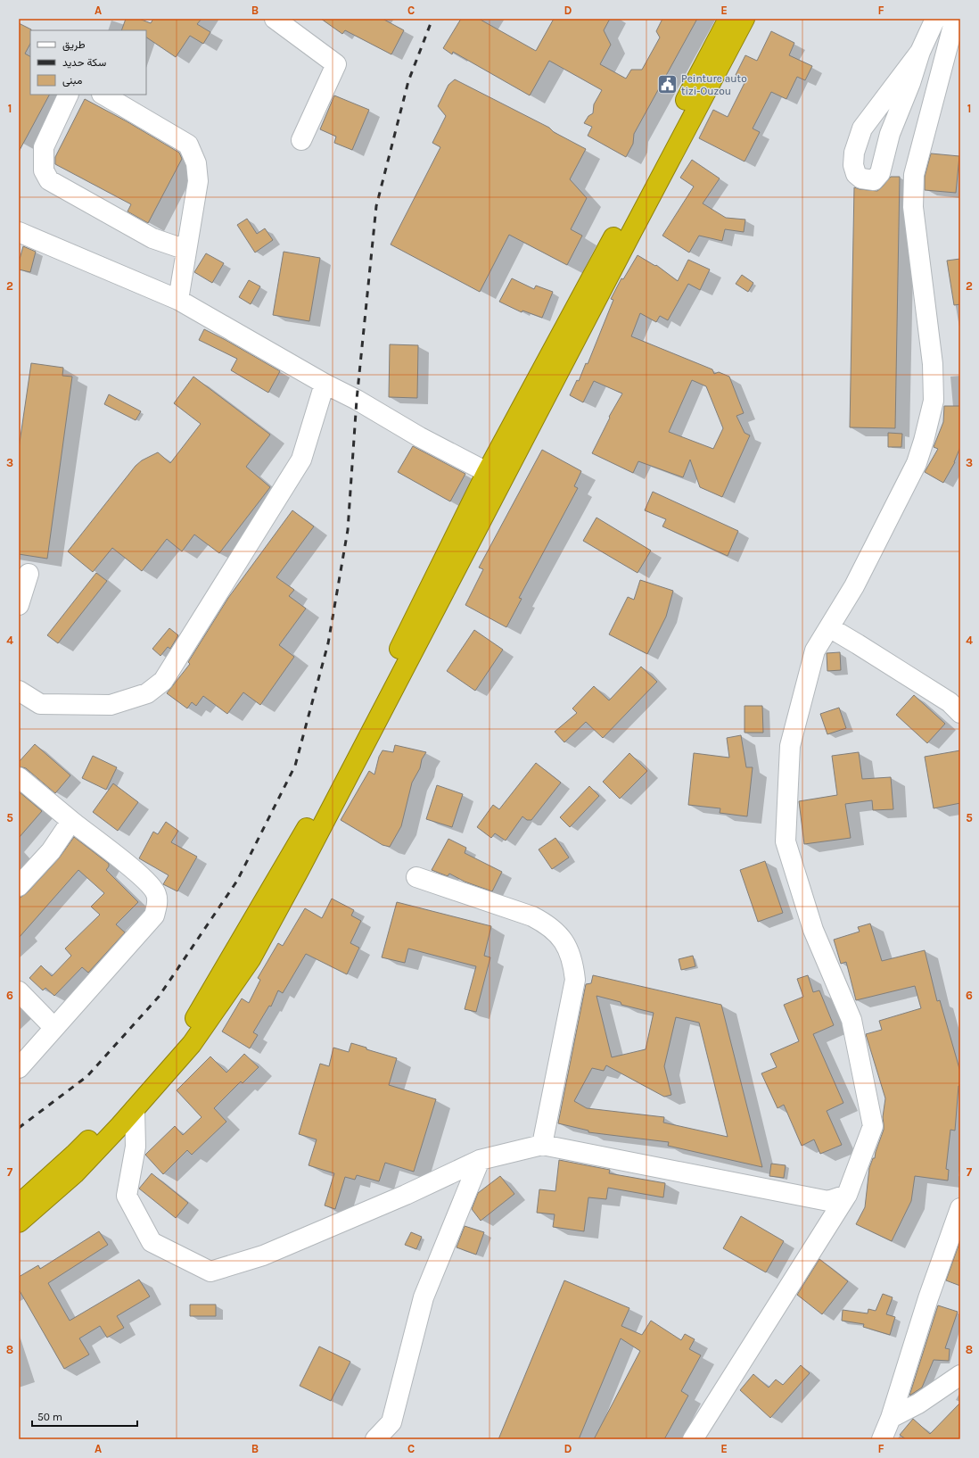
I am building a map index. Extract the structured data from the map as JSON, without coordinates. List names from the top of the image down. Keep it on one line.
{"places":{"public building":["Peinture auto tizi-Ouzou"]},"legend":["طريق","سكة حديد","مبنى"],"scale_bar":"50 m","grid":{"columns":["A","B","C","D","E","F"],"rows":["1","2","3","4","5","6","7","8"]}}
